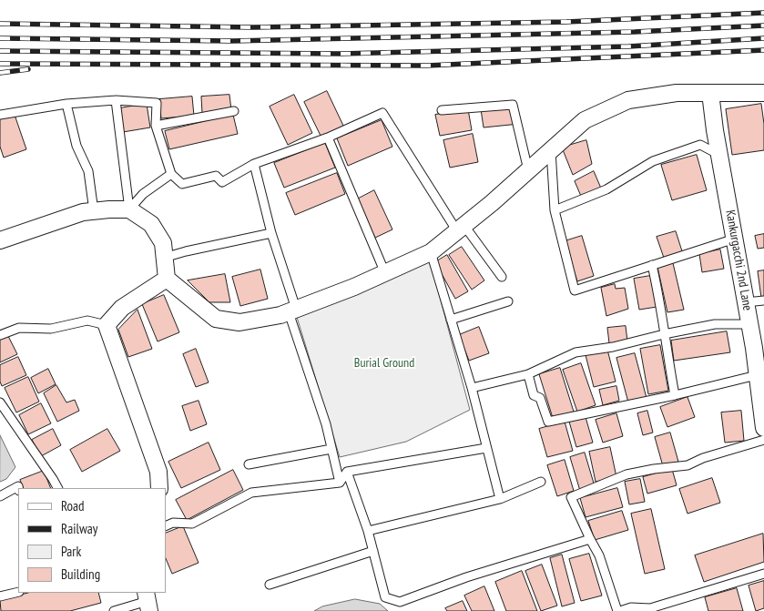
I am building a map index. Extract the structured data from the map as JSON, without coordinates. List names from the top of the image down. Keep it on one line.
{"streets":{"street":["Kankurgacchi 2nd Lane"]},"parks":["Burial Ground"],"legend":["Road","Railway","Park","Building"]}
